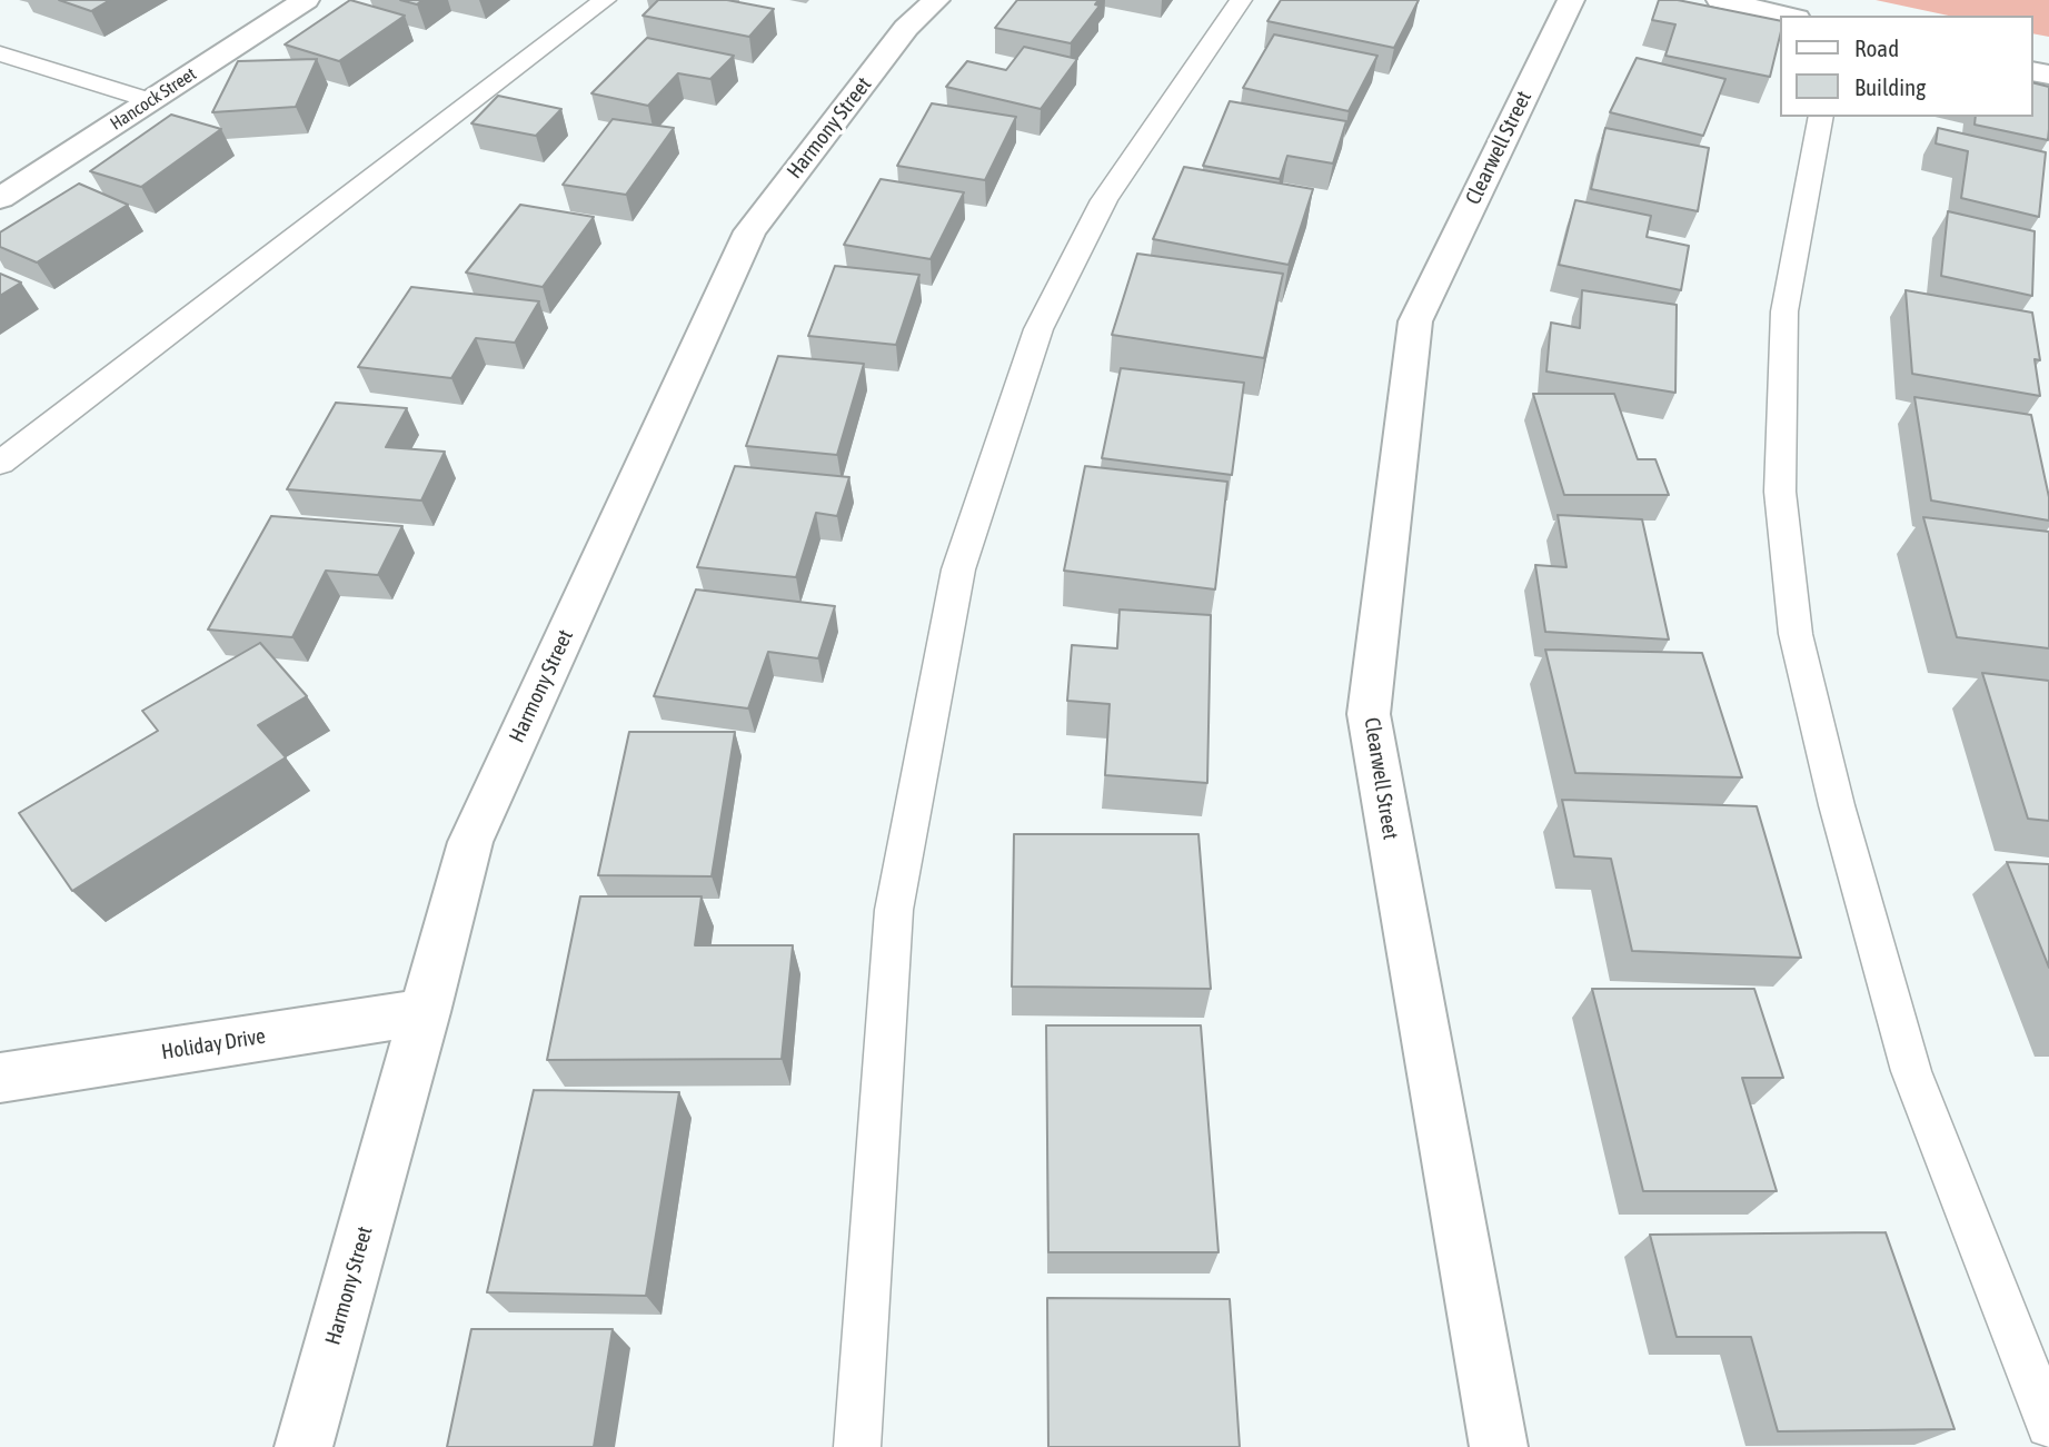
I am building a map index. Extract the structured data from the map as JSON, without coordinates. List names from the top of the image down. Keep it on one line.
{"streets":{"street":["Hancock Street","Harmony Street","Clearwell Street","Holiday Drive"]},"crossings":[["Harmony Street","Holiday Drive"]],"legend":["Road","Building"]}
